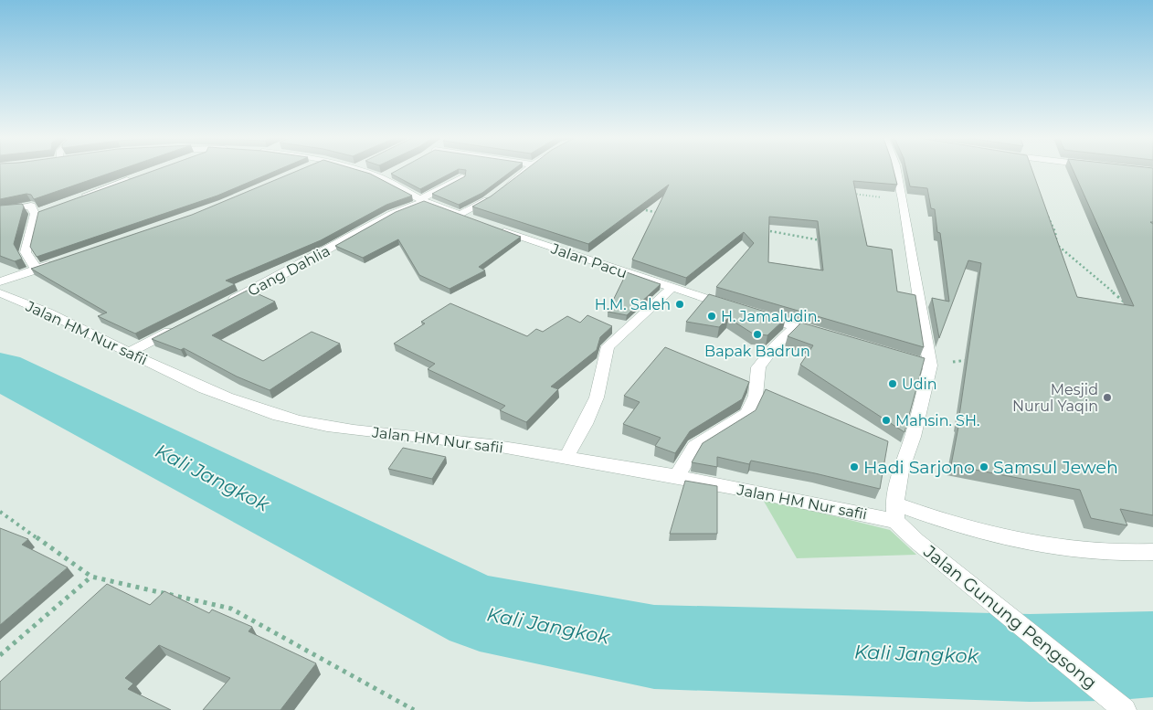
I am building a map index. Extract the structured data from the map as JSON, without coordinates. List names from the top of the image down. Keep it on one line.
{"streets":{"street":["Jalan Pacu","Gang Dahlia","Jalan HM Nur safii","Jalan Gunung Pengsong"]},"crossings":[["Jalan HM Nur safii","Jalan Gunung Pengsong"]],"water":["Kali Jangkok"],"places":["H.M. Saleh","H. Jamaludin.","Bapak Badrun","Udin","Mesjid Nurul Yaqin","Mahsin. SH.","Hadi Sarjono","Samsul Jeweh"]}
